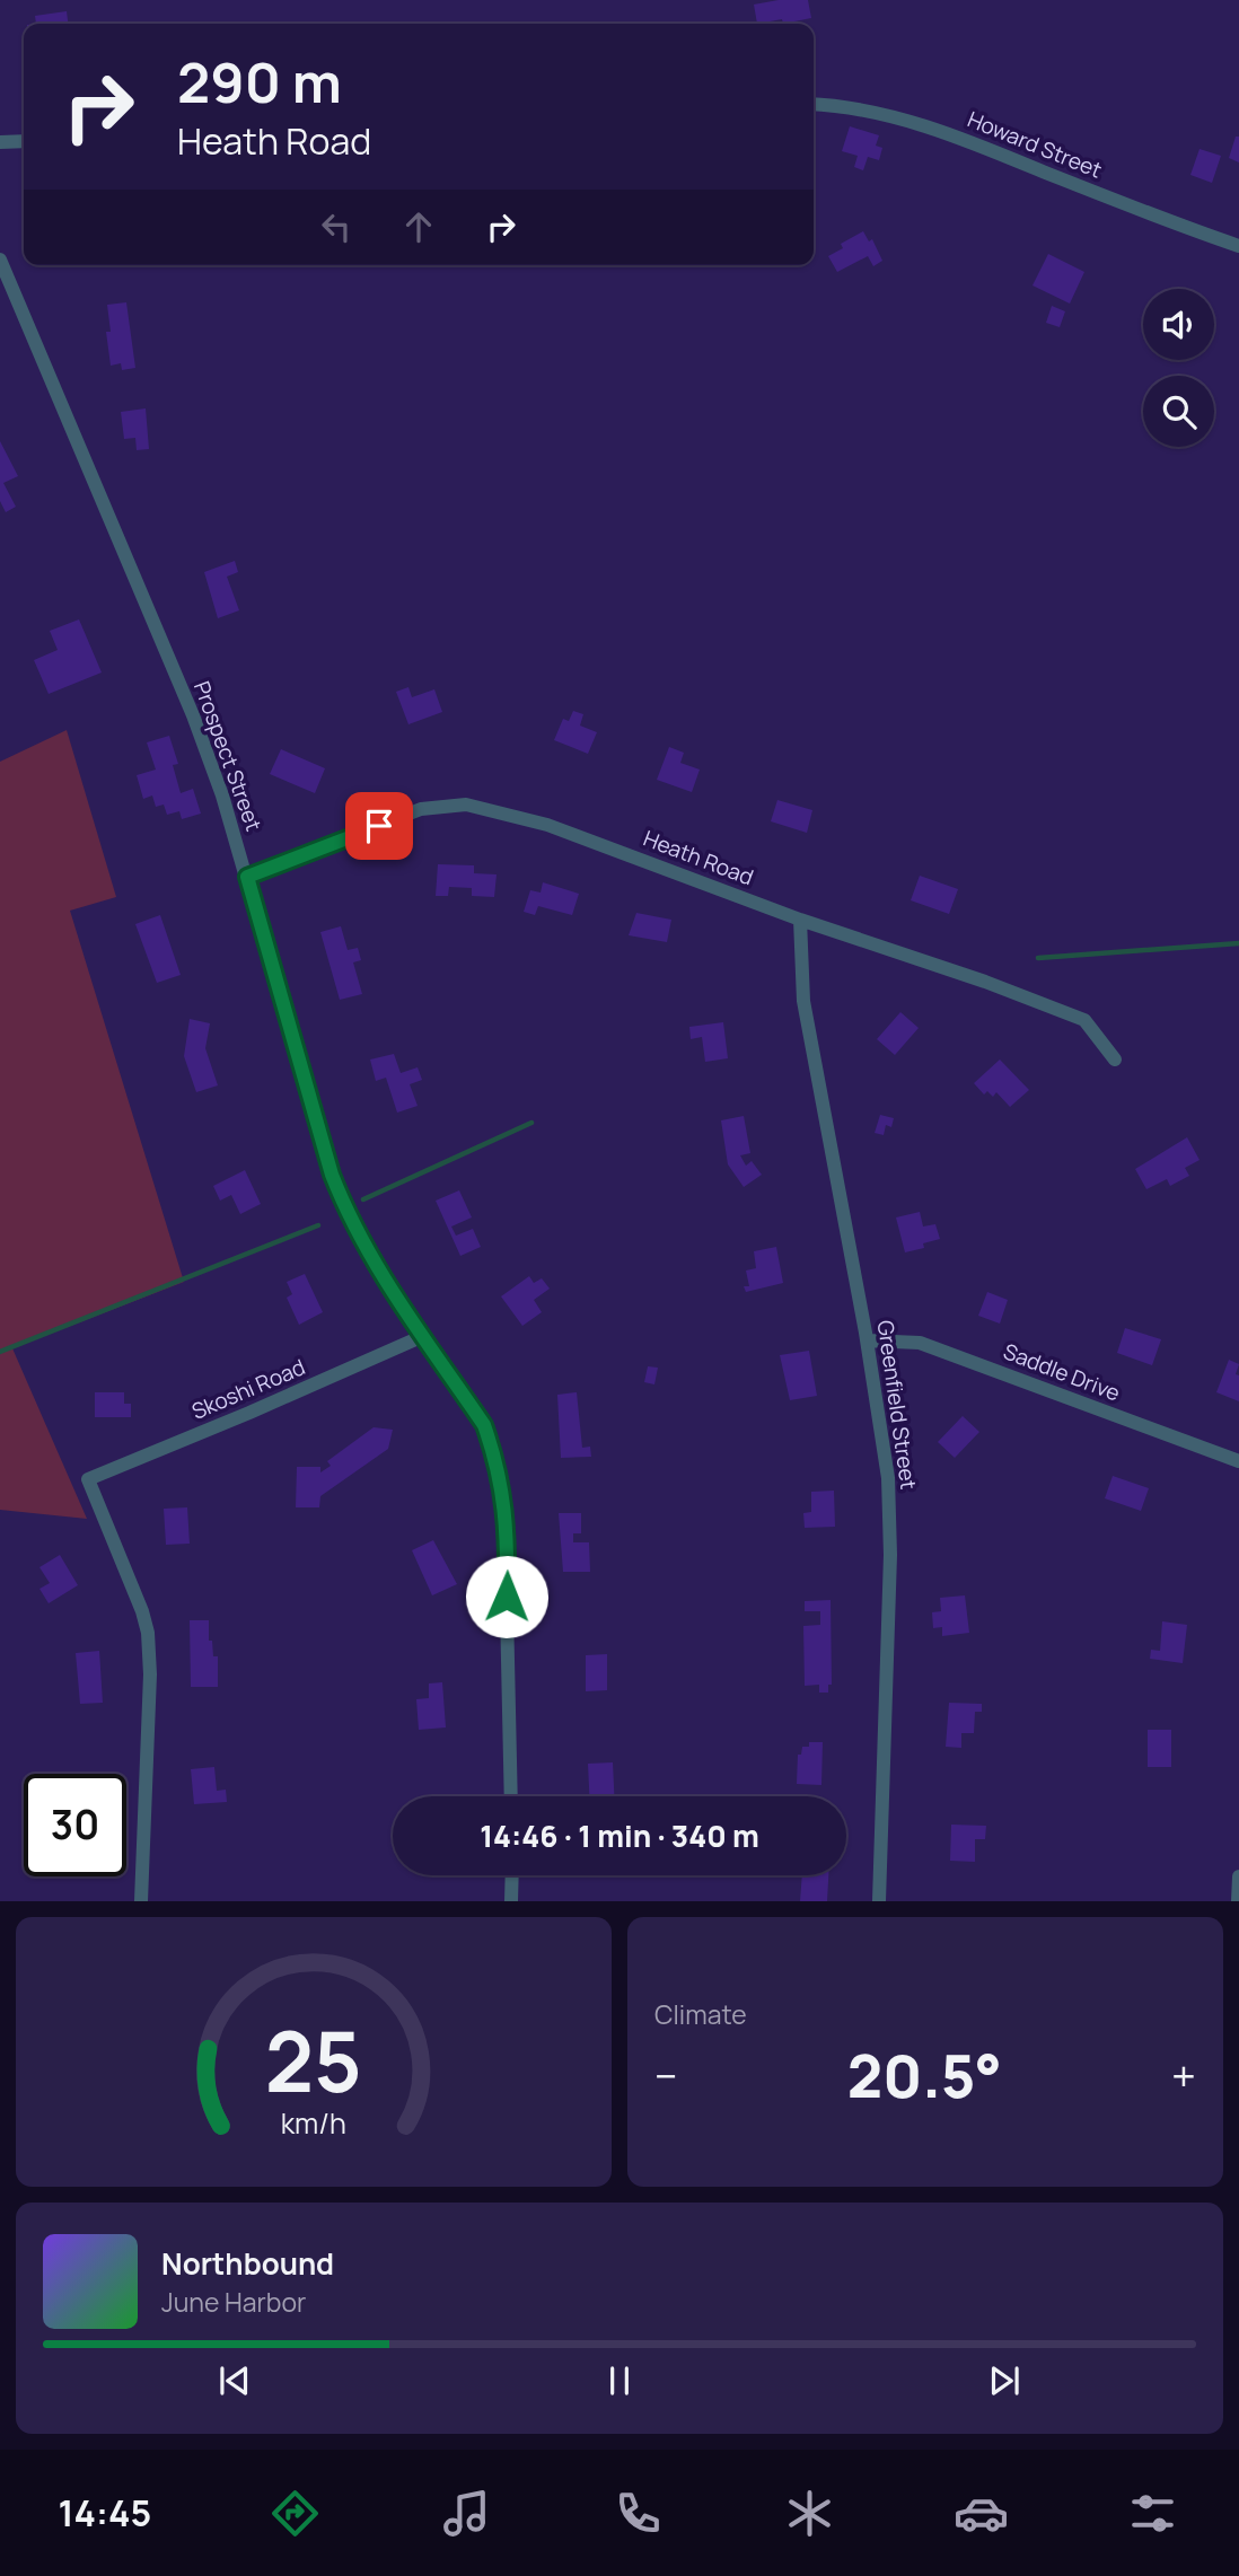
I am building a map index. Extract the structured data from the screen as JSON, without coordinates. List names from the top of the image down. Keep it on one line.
{"streets":{"street":["Howard Street","Prospect Street","Heath Road","Saddle Drive","Skoshi Road","Greenfield Street"]},"crossings":[["Prospect Street","Heath Road"],["Prospect Street","Skoshi Road"],["Heath Road","Greenfield Street"],["Saddle Drive","Greenfield Street"]],"page":{"turn":["290 m","Heath Road"],"limit":"30","trip":"14:46 · 1 min · 340 m","tile":"Climate","heat":["−","20.5°","+"],"song":["Northbound","June Harbor"],"tabs":"14:45","gauge":["25","km/h"]}}
